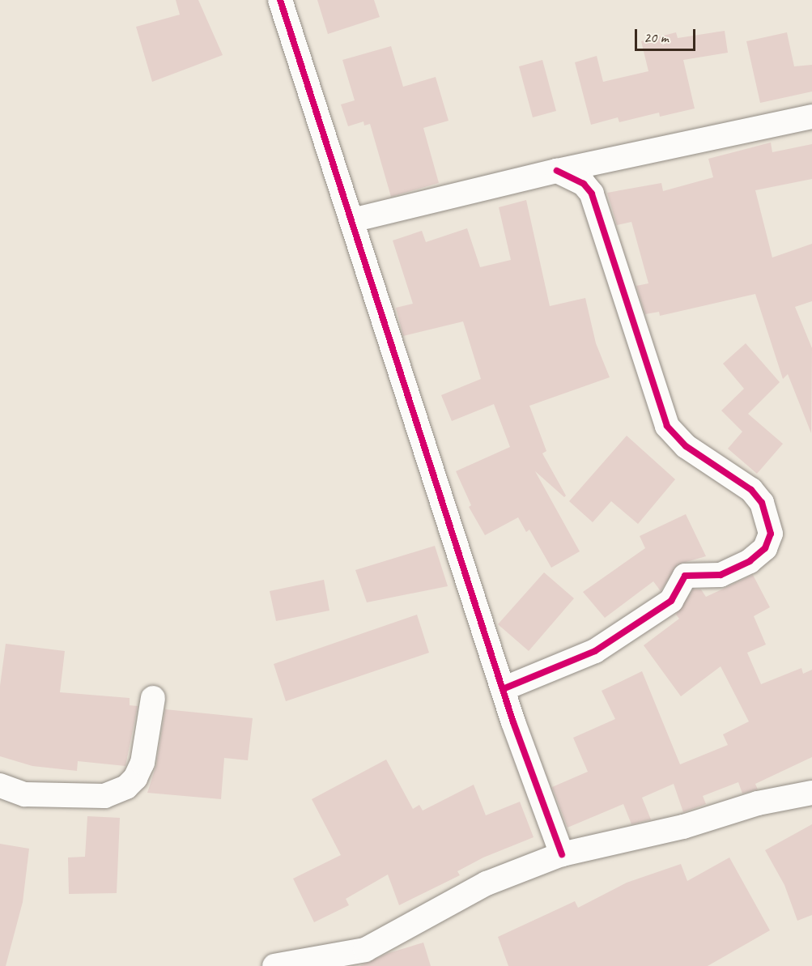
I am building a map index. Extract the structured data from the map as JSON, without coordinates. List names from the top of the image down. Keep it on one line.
{"scale_bar":"20 m"}
